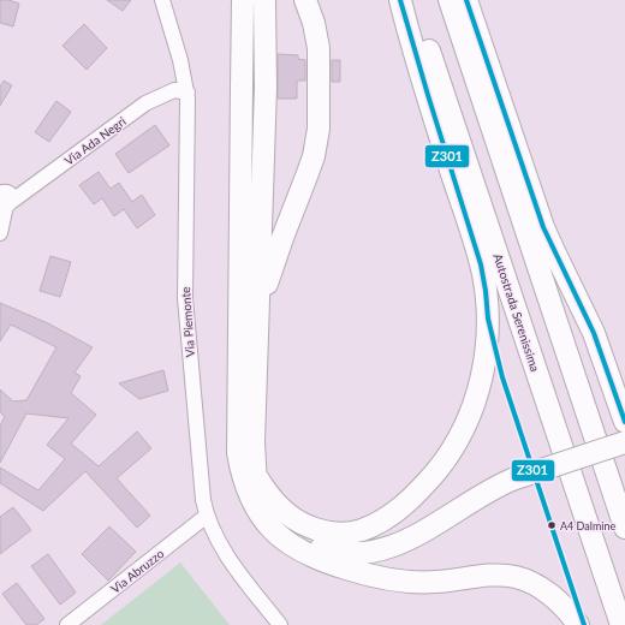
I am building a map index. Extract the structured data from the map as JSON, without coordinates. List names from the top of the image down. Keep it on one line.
{"streets":{"highway":["Autostrada Serenissima"],"street":["Via Ada Negri","Via Piemonte","Via Abruzzo"]},"crossings":[["Via Ada Negri","Via Piemonte"],["Via Piemonte","Via Abruzzo"]],"places":["A4 Dalmine"],"lines":["transit line Z301"]}
